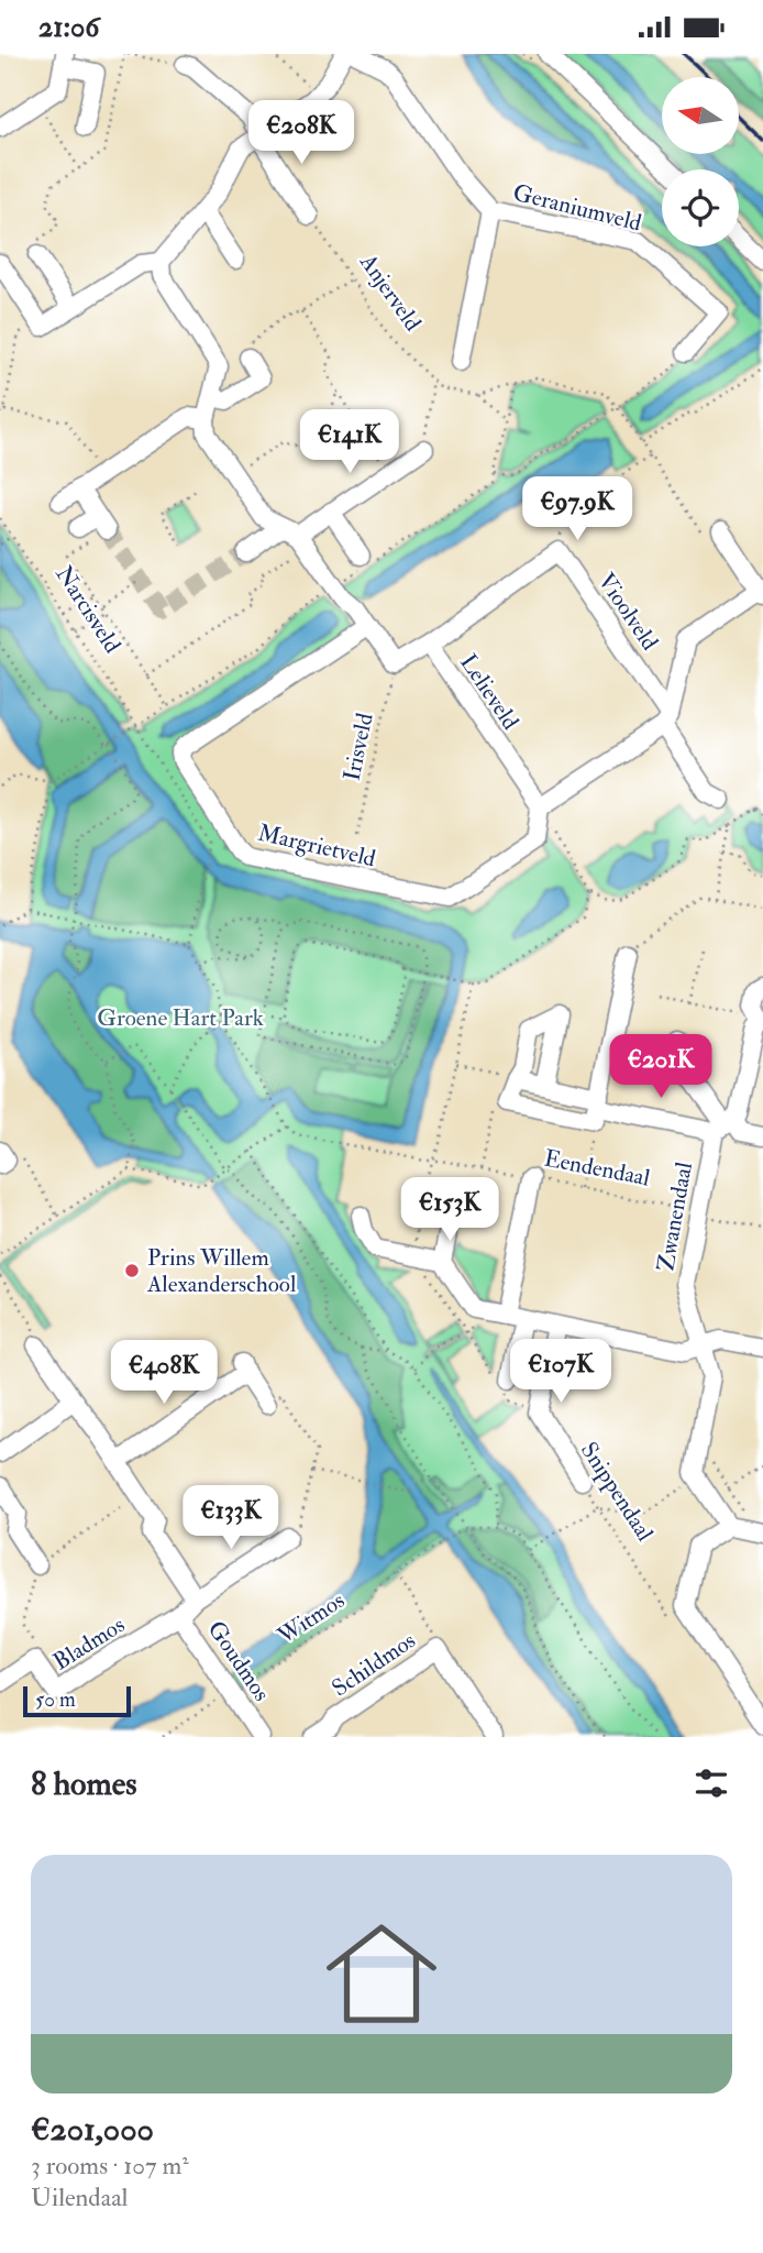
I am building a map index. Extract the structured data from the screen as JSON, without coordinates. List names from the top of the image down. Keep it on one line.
{"streets":{"street":["Geraniumveld","Vioolveld","Lelieveld","Margrietveld","Zwanendaal","Snippendaal","Bladmos","Goudmos","Schildmos"],"path":["Anjerveld","Narcisveld","Irisveld","Eendendaal","Witmos"]},"crossings":[["Lelieveld","Irisveld"],["Lelieveld","Margrietveld"],["Eendendaal","Zwanendaal"],["Witmos","Goudmos"],["Bladmos","Goudmos"]],"parks":["Groene Hart Park"],"places":["Prins Willem Alexanderschool"],"scale_bar":"50 m","north":"left","page":{"status":"21:06","price":["€208K","€141K","€97.9K","€201K","€153K","€107K","€408K","€133K"],"scale":"50 m","heading":"8 homes","list":[{"name":"€201,000","note":"3 rooms · 107 m² · Uilendaal"}]}}
